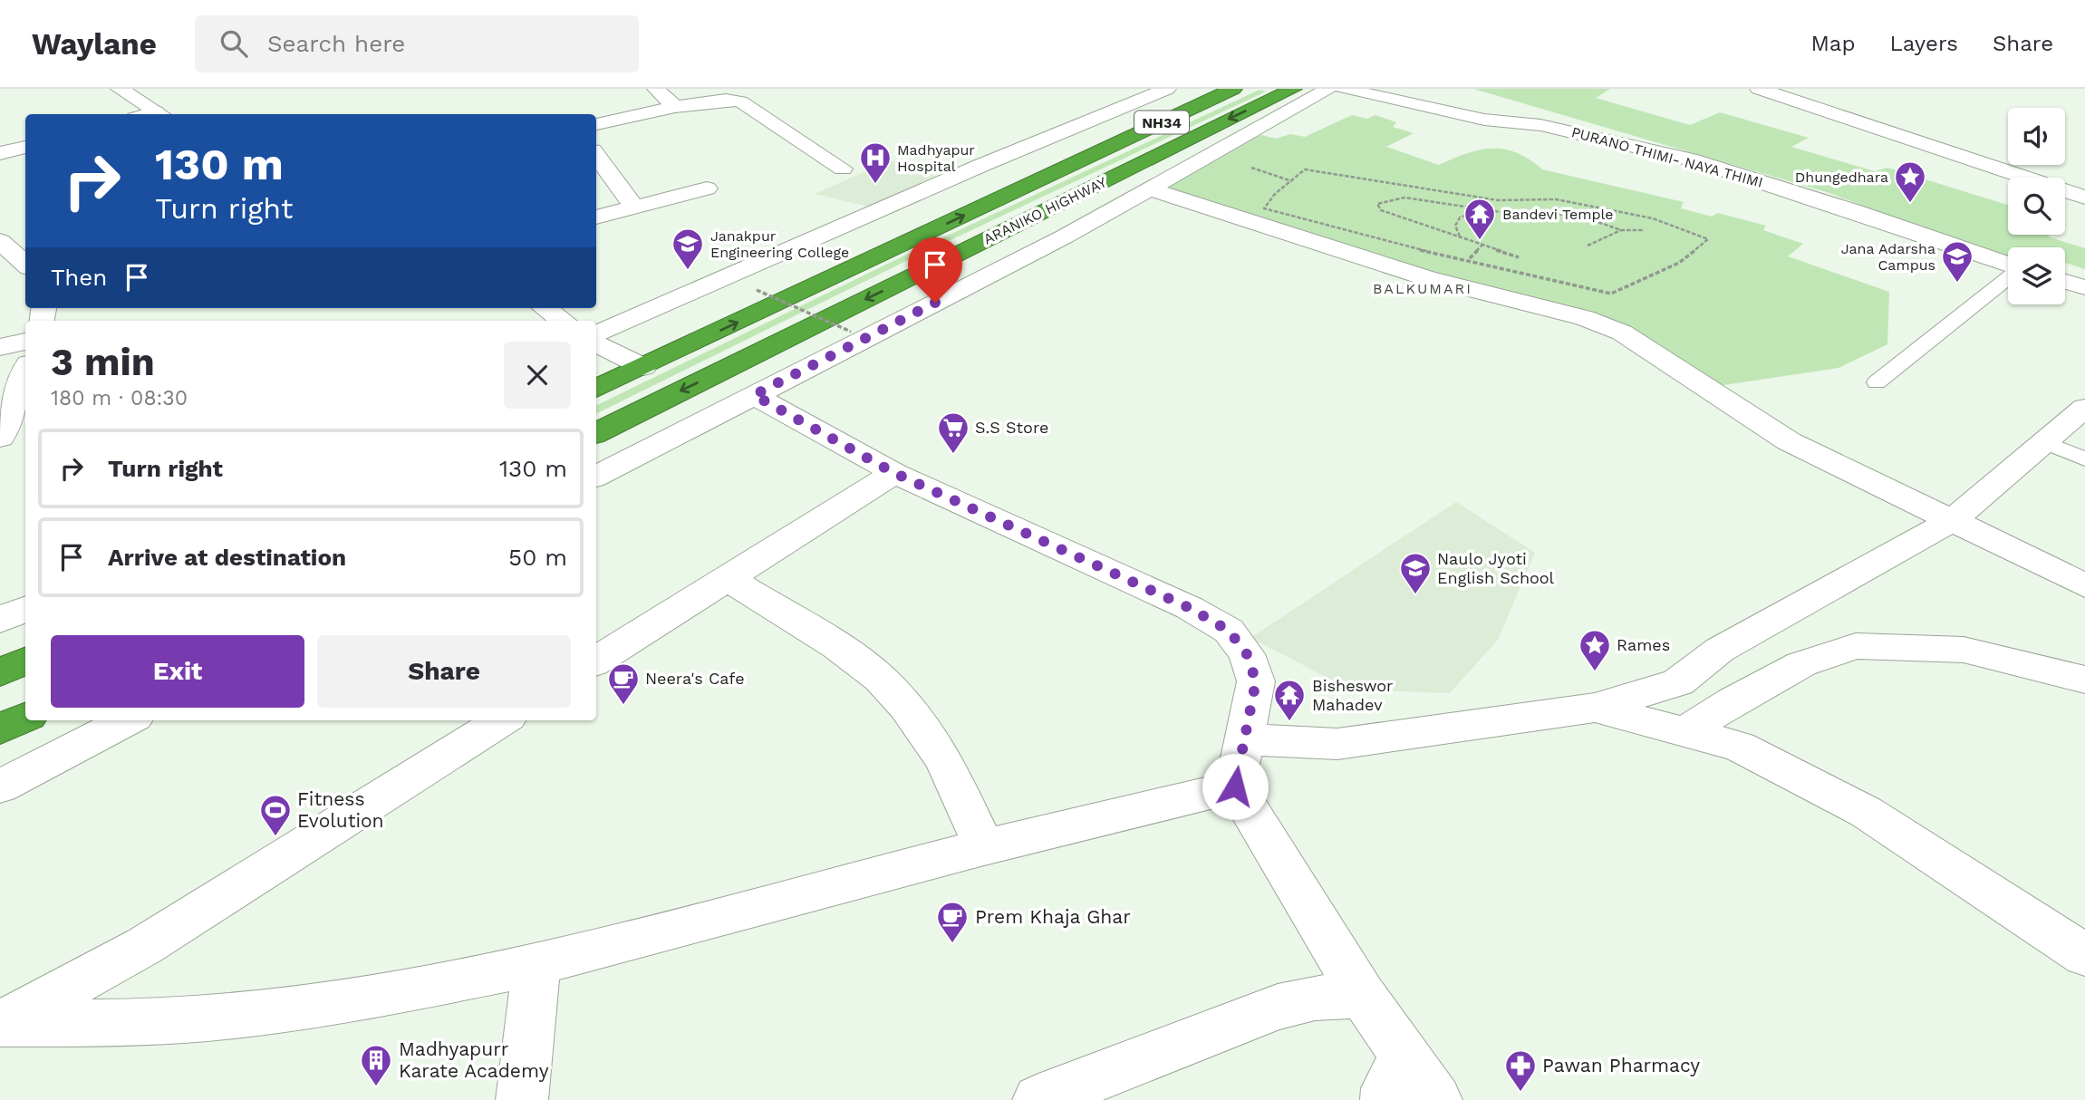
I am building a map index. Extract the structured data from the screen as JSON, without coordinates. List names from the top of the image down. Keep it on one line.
{"streets":{"highway":["NH34","ARANIKO HIGHWAY"],"street":["PURANO THIMI- NAYA THIMI"]},"districts":["BALKUMARI"],"places":{"hospital":["Madhyapur Hospital"],"place":["Dhungedhara","Rames"],"temple":["Bandevi Temple","Bisheswor Mahadev"],"school or university":["Janakpur Engineering College","Jana Adarsha Campus","Naulo Jyoti English School"],"supermarket":["S.S Store"],"cafe":["Neera's Cafe","Prem Khaja Ghar"],"sports":["Fitness Evolution"],"building":["Madhyapurr Karate Academy"],"pharmacy":["Pawan Pharmacy"]},"page":{"header":"Waylane","search":"Search here","nav":["Map","Layers","Share"],"turn":["130 m","Turn right"],"then":"Then","heading":["3 min","180 m · 08:30"],"list":[{"name":"Turn right","value":"130 m"},{"name":"Arrive at destination","value":"50 m"}],"buttons":["Exit","Share"]}}
